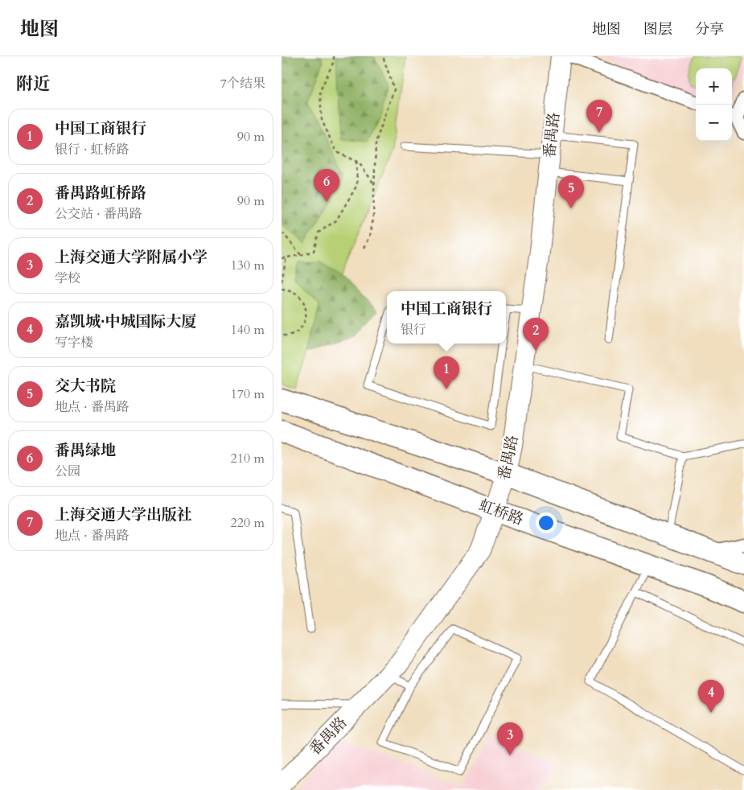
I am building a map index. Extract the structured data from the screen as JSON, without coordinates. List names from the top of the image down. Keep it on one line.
{"streets":{"main road":["虹桥路"],"street":["番禺路"]},"crossings":[["番禺路","虹桥路"]],"page":{"header":"地图","nav":["地图","图层","分享"],"heading":["附近","7个结果"],"map_buttons":["+","−"],"pins":["7","6","5","2","1","4","3"],"list":[{"mark":"1","name":"中国工商银行","note":"银行 · 虹桥路","value":"90 m"},{"mark":"2","name":"番禺路虹桥路","note":"公交站 · 番禺路","value":"90 m"},{"mark":"3","name":"上海交通大学附属小学","note":"学校","value":"130 m"},{"mark":"4","name":"嘉凯城·中城国际大厦","note":"写字楼","value":"140 m"},{"mark":"5","name":"交大书院","note":"地点 · 番禺路","value":"170 m"},{"mark":"6","name":"番禺绿地","note":"公园","value":"210 m"},{"mark":"7","name":"上海交通大学出版社","note":"地点 · 番禺路","value":"220 m"}],"popup":["中国工商银行","银行"]}}
